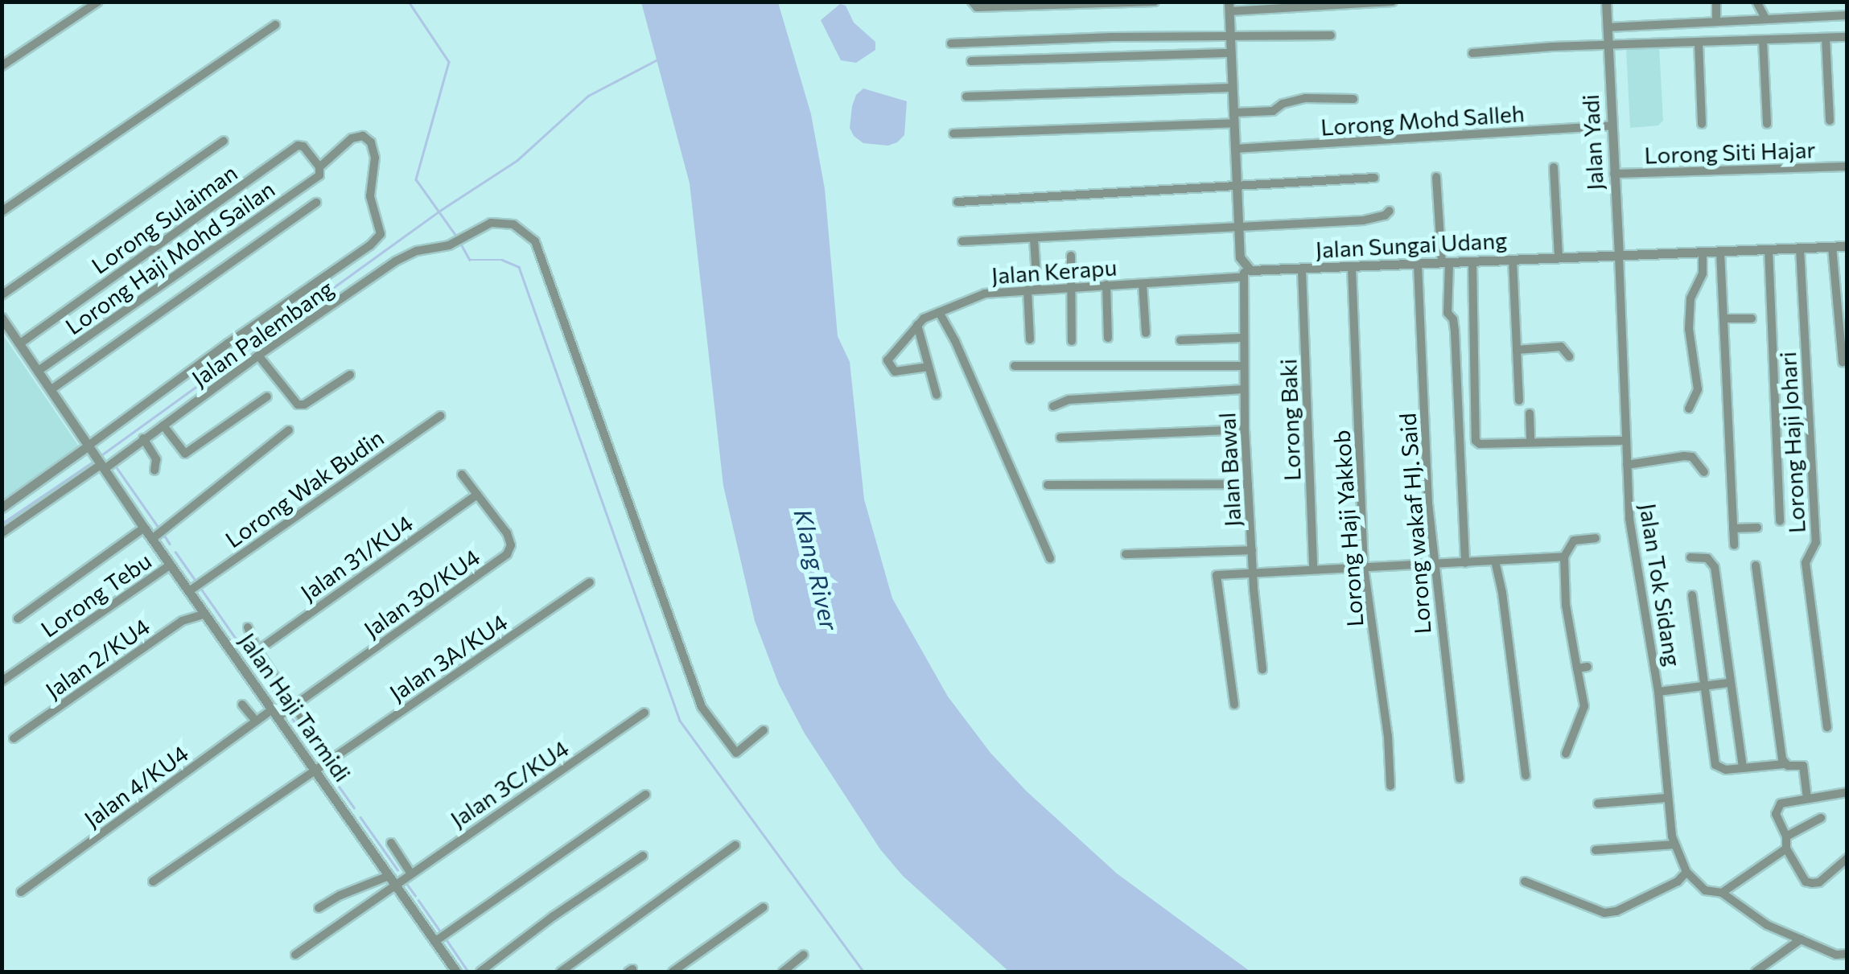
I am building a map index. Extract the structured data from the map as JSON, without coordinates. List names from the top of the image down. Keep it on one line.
{"streets":{"street":["Lorong Mohd Salleh","Jalan Yadi","Lorong Siti Hajar","Lorong Sulaiman","Jalan Sungai Udang","Lorong Haji Mohd Sailan","Jalan Kerapu","Jalan Palembang","Lorong Baki","Lorong Haji Johari","Jalan Bawal","Lorong Wak Budin","Lorong wakaf HJ. Said","Lorong Haji Yakkob","Jalan 31/KU4","Jalan Tok Sidang","Jalan 30/KU4","Lorong Tebu","Jalan 3A/KU4","Jalan 2/KU4","Jalan Haji Tarmidi","Jalan 3C/KU4","Jalan 4/KU4"]},"crossings":[["Lorong Mohd Salleh","Jalan Yadi"],["Jalan Yadi","Lorong Siti Hajar"],["Jalan Yadi","Jalan Sungai Udang"],["Jalan Yadi","Jalan Tok Sidang"],["Lorong Sulaiman","Lorong Haji Mohd Sailan"],["Lorong Sulaiman","Jalan Haji Tarmidi"],["Jalan Sungai Udang","Jalan Kerapu"],["Jalan Sungai Udang","Lorong Baki"],["Jalan Sungai Udang","Lorong Haji Johari"],["Jalan Sungai Udang","Jalan Bawal"],["Jalan Sungai Udang","Lorong wakaf HJ. Said"],["Jalan Sungai Udang","Lorong Haji Yakkob"],["Jalan Sungai Udang","Jalan Tok Sidang"],["Lorong Haji Mohd Sailan","Jalan Haji Tarmidi"],["Jalan Kerapu","Jalan Bawal"],["Jalan Palembang","Jalan Haji Tarmidi"],["Lorong Wak Budin","Jalan Haji Tarmidi"],["Jalan 31/KU4","Jalan 30/KU4"],["Jalan 30/KU4","Jalan Haji Tarmidi"],["Jalan 30/KU4","Jalan 4/KU4"],["Lorong Tebu","Jalan Haji Tarmidi"],["Jalan 3A/KU4","Jalan Haji Tarmidi"],["Jalan 2/KU4","Jalan Haji Tarmidi"],["Jalan Haji Tarmidi","Jalan 3C/KU4"],["Jalan Haji Tarmidi","Jalan 4/KU4"]],"water":["Klang River"]}
